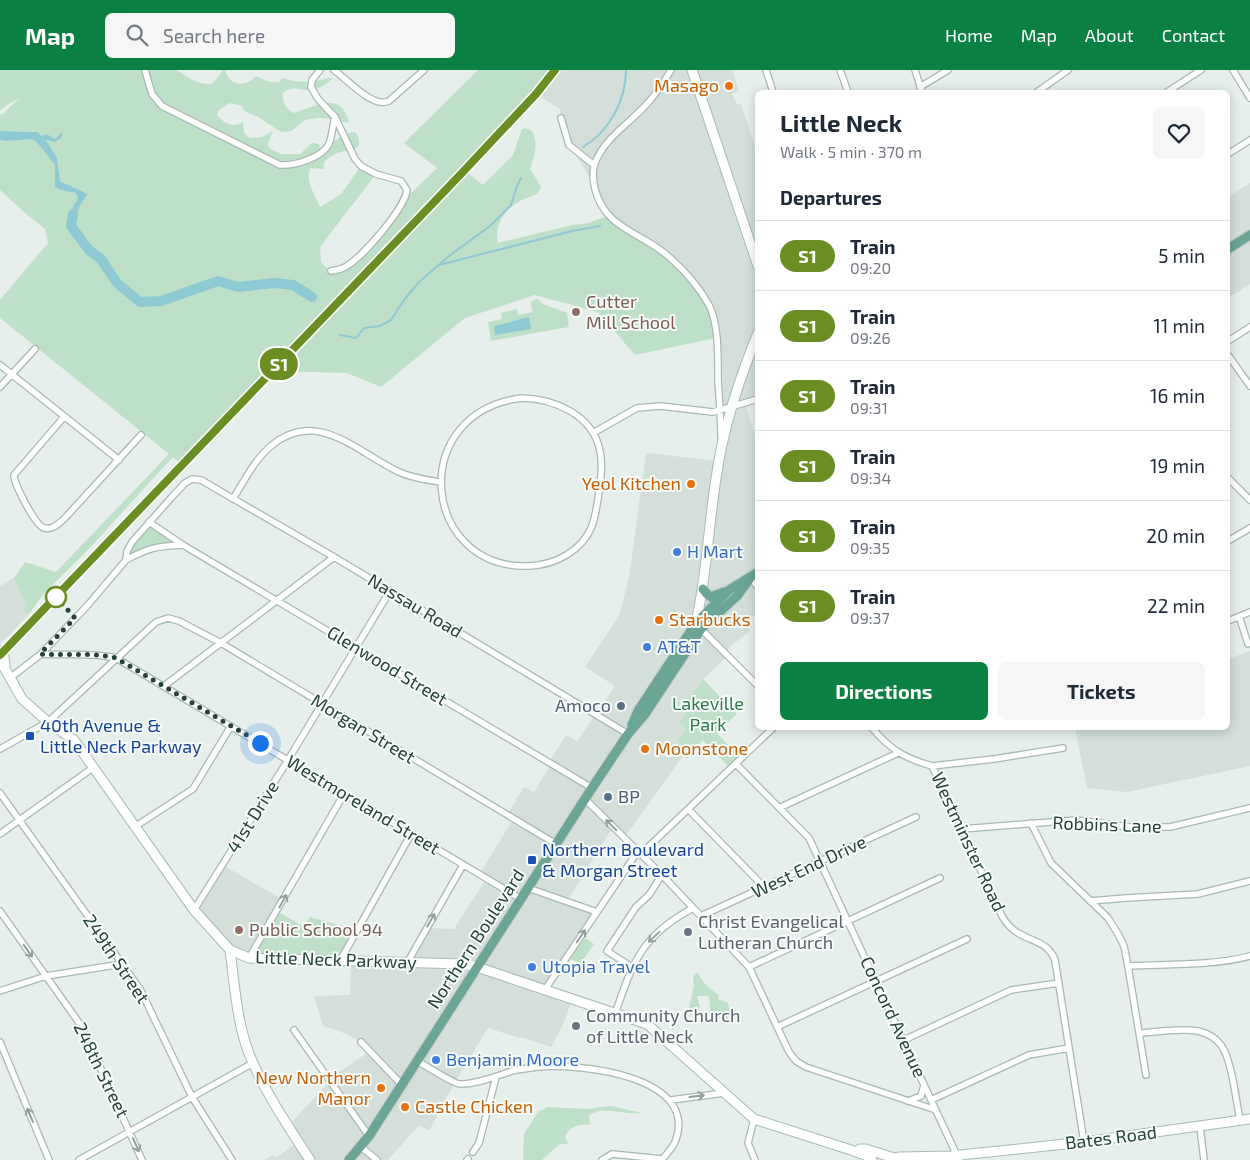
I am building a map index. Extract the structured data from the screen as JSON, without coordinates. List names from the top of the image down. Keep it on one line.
{"streets":{"main road":["Northern Boulevard"],"street":["Nassau Road","Glenwood Street","Morgan Street","Westmoreland Street","41st Drive","Robbins Lane","Westminster Road","West End Drive","249th Street","Little Neck Parkway","Concord Avenue","248th Street","Bates Road"]},"crossings":[["Nassau Road","Glenwood Street"],["Nassau Road","41st Drive"],["Nassau Road","Northern Boulevard"],["Glenwood Street","41st Drive"],["Glenwood Street","Northern Boulevard"],["Morgan Street","Westmoreland Street"],["Morgan Street","41st Drive"],["Morgan Street","Northern Boulevard"],["Westmoreland Street","41st Drive"],["Westmoreland Street","Northern Boulevard"],["41st Drive","Little Neck Parkway"],["Robbins Lane","Westminster Road"],["Westminster Road","Bates Road"],["West End Drive","Concord Avenue"],["Northern Boulevard","Little Neck Parkway"],["Little Neck Parkway","Bates Road"],["Concord Avenue","Bates Road"]],"one_way":["248th Street"],"parks":["Lakeville Park"],"places":{"other":["Masago","Cutter Mill School","Yeol Kitchen","H Mart","Starbucks","AT&T","Amoco","Moonstone","BP","Public School 94","Christ Evangelical Lutheran Church","Utopia Travel","Community Church of Little Neck","Benjamin Moore","New Northern Manor","Castle Chicken"],"transit":["40th Avenue & Little Neck Parkway","Northern Boulevard & Morgan Street"]},"page":{"header":"Map","search":"Search here","nav":["Home","Map","About","Contact"],"on_map":"S1","heading":[["Little Neck","Walk · 5 min · 370 m"],"Departures"],"list":[{"mark":"S1","name":"Train","note":"09:20","value":"5 min"},{"mark":"S1","name":"Train","note":"09:26","value":"11 min"},{"mark":"S1","name":"Train","note":"09:31","value":"16 min"},{"mark":"S1","name":"Train","note":"09:34","value":"19 min"},{"mark":"S1","name":"Train","note":"09:35","value":"20 min"},{"mark":"S1","name":"Train","note":"09:37","value":"22 min"}],"buttons":["Directions","Tickets"]}}
